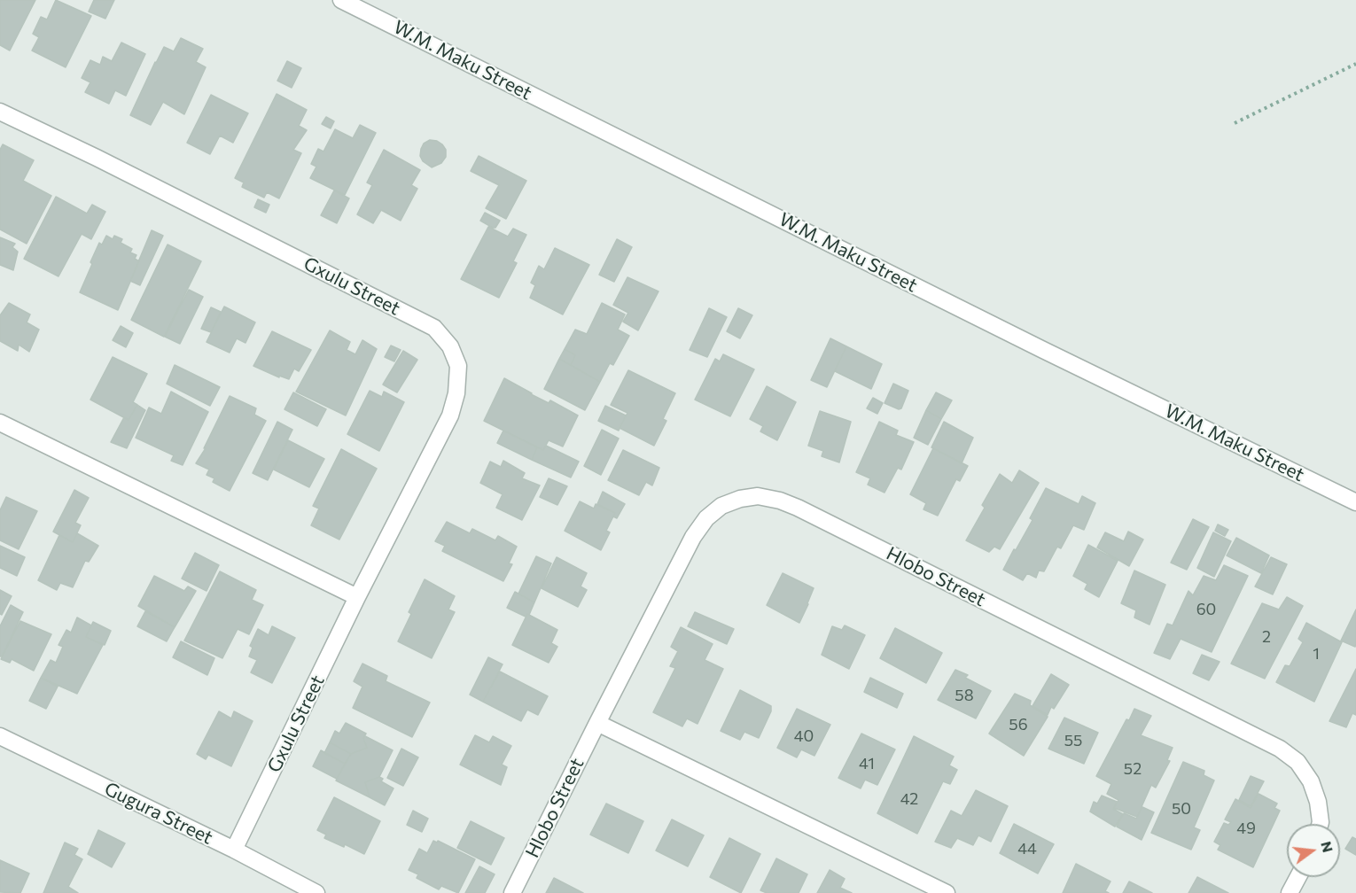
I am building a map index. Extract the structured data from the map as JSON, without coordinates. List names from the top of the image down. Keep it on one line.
{"streets":{"street":["W.M. Maku Street","Gxulu Street","Hlobo Street","Gugura Street"]},"crossings":[["Gxulu Street","Gugura Street"]],"house_numbers":["60","2","1","58","56","40","55","41","52","42","50","49","44"],"north":"right"}
